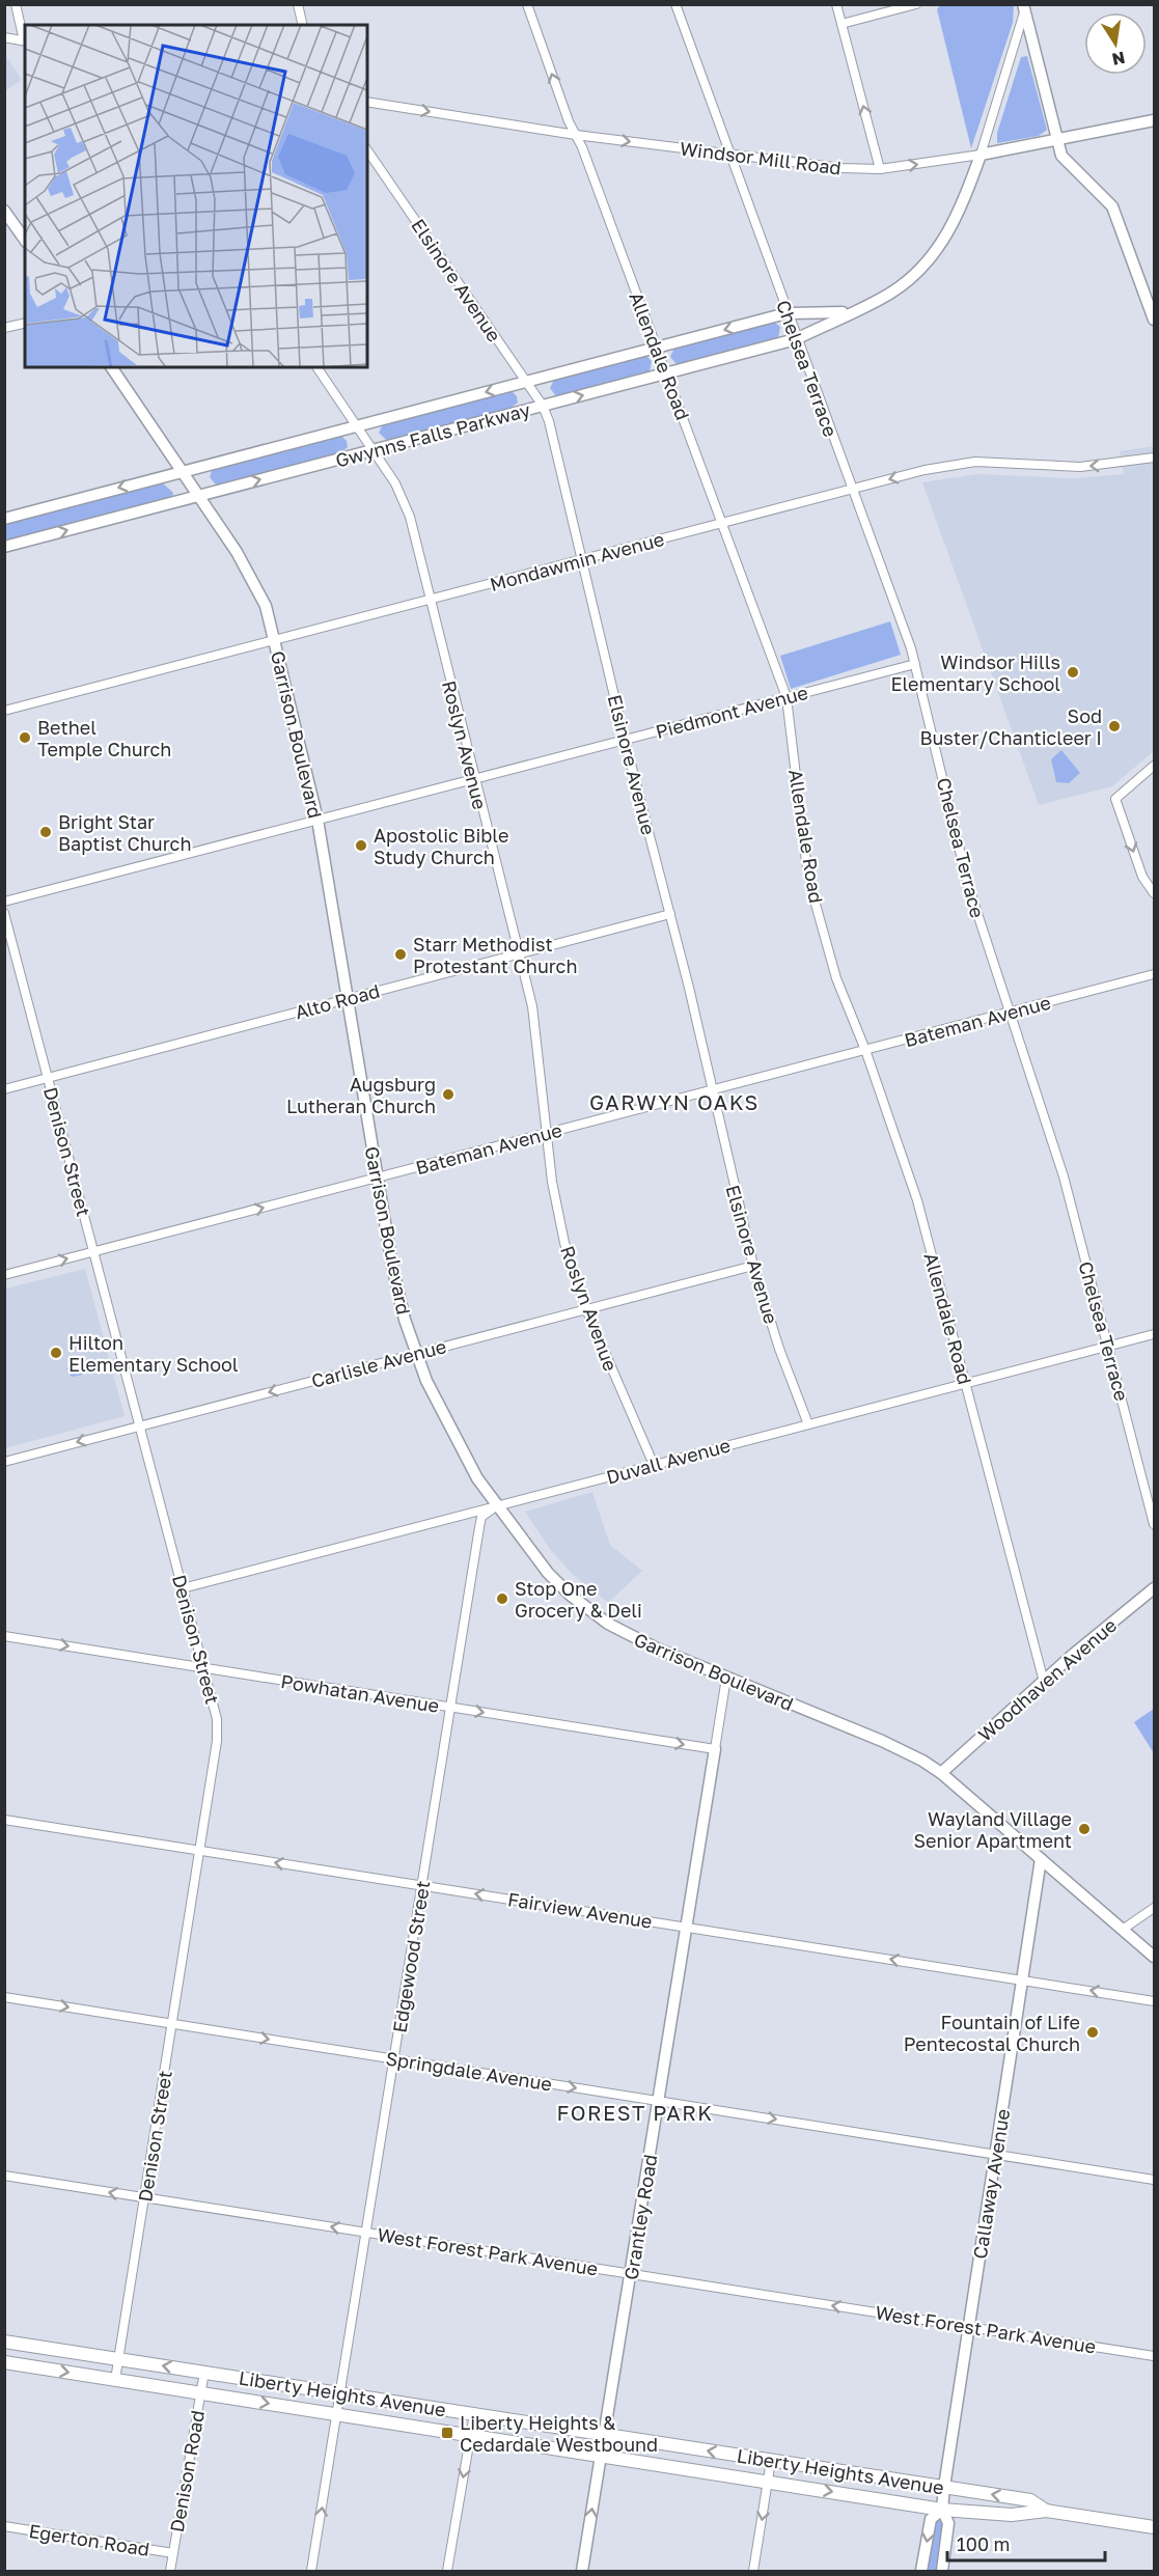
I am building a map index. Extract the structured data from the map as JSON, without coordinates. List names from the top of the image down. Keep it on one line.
{"streets":{"main road":["Windsor Mill Road","Gwynns Falls Parkway","Garrison Boulevard","Woodhaven Avenue","Callaway Avenue","Grantley Road","Liberty Heights Avenue"],"street":["Elsinore Avenue","Allendale Road","Chelsea Terrace","Mondawmin Avenue","Piedmont Avenue","Roslyn Avenue","Alto Road","Bateman Avenue","Denison Street","Carlisle Avenue","Duvall Avenue","Powhatan Avenue","Fairview Avenue","Edgewood Street","Springdale Avenue","West Forest Park Avenue","Denison Road","Egerton Road"]},"crossings":[["Windsor Mill Road","Allendale Road"],["Windsor Mill Road","Chelsea Terrace"],["Windsor Mill Road","Gwynns Falls Parkway"],["Elsinore Avenue","Gwynns Falls Parkway"],["Elsinore Avenue","Mondawmin Avenue"],["Elsinore Avenue","Piedmont Avenue"],["Elsinore Avenue","Alto Road"],["Elsinore Avenue","Bateman Avenue"],["Elsinore Avenue","Carlisle Avenue"],["Elsinore Avenue","Duvall Avenue"],["Allendale Road","Gwynns Falls Parkway"],["Allendale Road","Mondawmin Avenue"],["Allendale Road","Piedmont Avenue"],["Allendale Road","Bateman Avenue"],["Allendale Road","Duvall Avenue"],["Allendale Road","Woodhaven Avenue"],["Chelsea Terrace","Gwynns Falls Parkway"],["Chelsea Terrace","Mondawmin Avenue"],["Chelsea Terrace","Piedmont Avenue"],["Chelsea Terrace","Bateman Avenue"],["Chelsea Terrace","Duvall Avenue"],["Gwynns Falls Parkway","Garrison Boulevard"],["Gwynns Falls Parkway","Roslyn Avenue"],["Mondawmin Avenue","Garrison Boulevard"],["Mondawmin Avenue","Roslyn Avenue"],["Piedmont Avenue","Garrison Boulevard"],["Piedmont Avenue","Roslyn Avenue"],["Garrison Boulevard","Alto Road"],["Garrison Boulevard","Bateman Avenue"],["Garrison Boulevard","Carlisle Avenue"],["Garrison Boulevard","Duvall Avenue"],["Garrison Boulevard","Woodhaven Avenue"],["Garrison Boulevard","Edgewood Street"],["Garrison Boulevard","Callaway Avenue"],["Garrison Boulevard","Grantley Road"],["Roslyn Avenue","Alto Road"],["Roslyn Avenue","Bateman Avenue"],["Roslyn Avenue","Carlisle Avenue"],["Roslyn Avenue","Duvall Avenue"],["Alto Road","Denison Street"],["Bateman Avenue","Denison Street"],["Denison Street","Carlisle Avenue"],["Denison Street","Duvall Avenue"],["Denison Street","Powhatan Avenue"],["Denison Street","Fairview Avenue"],["Denison Street","Springdale Avenue"],["Denison Street","West Forest Park Avenue"],["Denison Street","Liberty Heights Avenue"],["Duvall Avenue","Edgewood Street"],["Powhatan Avenue","Edgewood Street"],["Powhatan Avenue","Grantley Road"],["Fairview Avenue","Edgewood Street"],["Fairview Avenue","Callaway Avenue"],["Fairview Avenue","Grantley Road"],["Edgewood Street","Springdale Avenue"],["Edgewood Street","West Forest Park Avenue"],["Edgewood Street","Liberty Heights Avenue"],["Springdale Avenue","Callaway Avenue"],["Springdale Avenue","Grantley Road"],["Callaway Avenue","West Forest Park Avenue"],["Callaway Avenue","Liberty Heights Avenue"],["Grantley Road","West Forest Park Avenue"],["Grantley Road","Liberty Heights Avenue"],["Liberty Heights Avenue","Denison Road"],["Denison Road","Egerton Road"]],"one_way":["Windsor Mill Road","Carlisle Avenue","Powhatan Avenue","Fairview Avenue","Springdale Avenue","West Forest Park Avenue"],"districts":["GARWYN OAKS","FOREST PARK"],"places":{"other":["Windsor Hills Elementary School","Sod Buster/Chanticleer I","Bethel Temple Church","Bright Star Baptist Church","Apostolic Bible Study Church","Starr Methodist Protestant Church","Augsburg Lutheran Church","Hilton Elementary School","Stop One Grocery & Deli","Wayland Village Senior Apartment","Fountain of Life Pentecostal Church"],"transit":["Liberty Heights & Cedardale Westbound"]},"scale_bar":"100 m","north":"bottom"}
